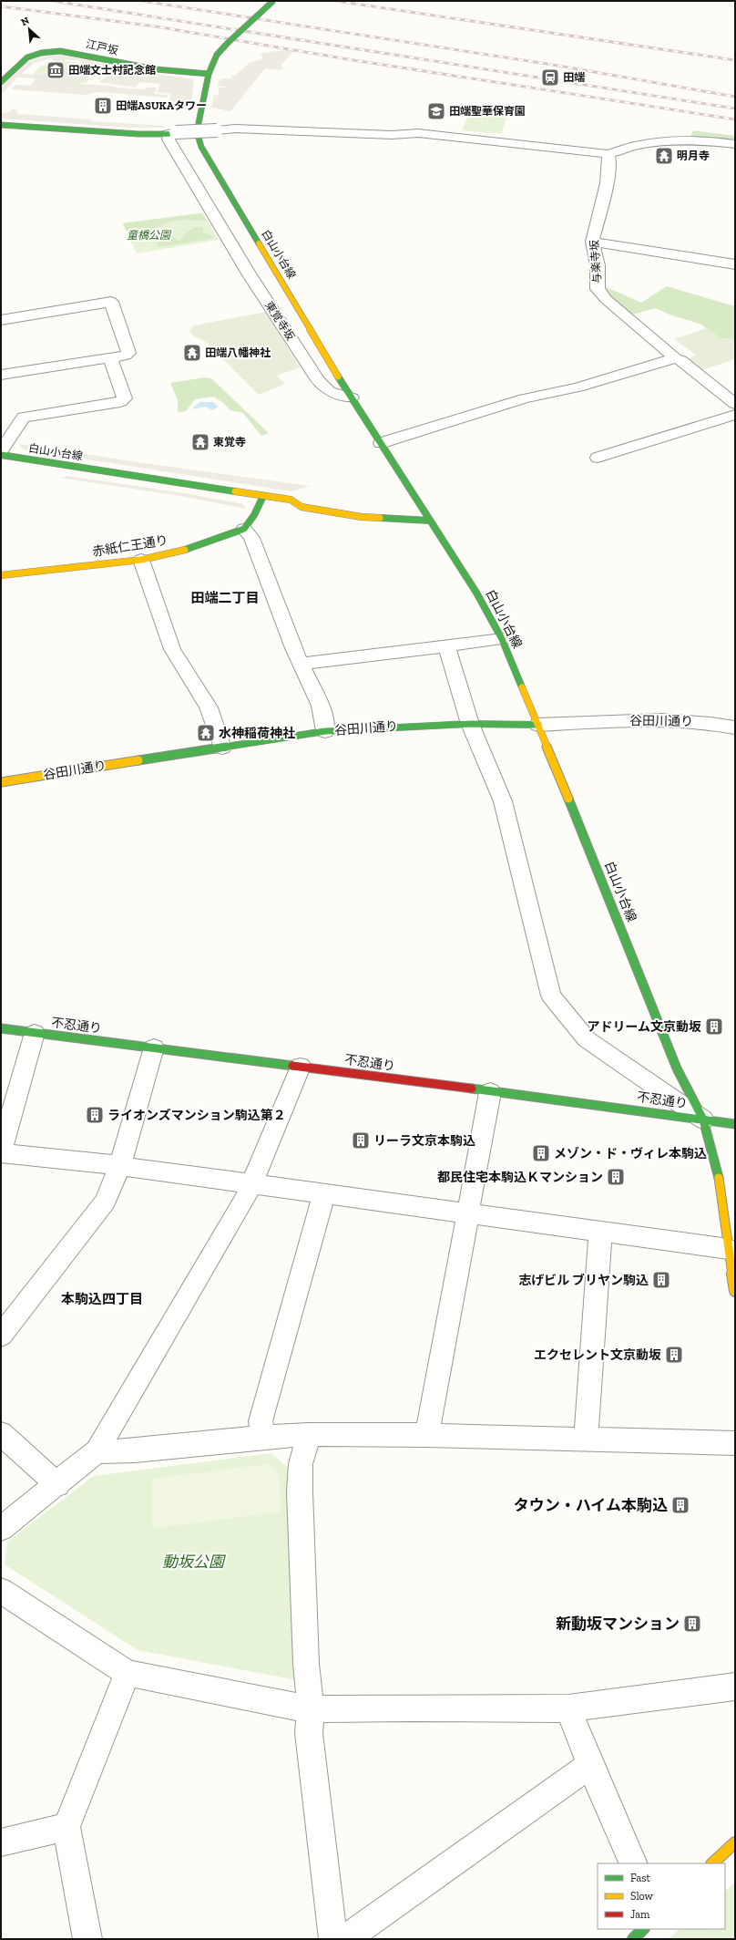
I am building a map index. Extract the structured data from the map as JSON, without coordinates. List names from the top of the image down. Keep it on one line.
{"streets":{"main road":["江戸坂","白山小台線","赤紙仁王通り","谷田川通り","不忍通り"],"street":["与楽寺坂","東覚寺坂"]},"crossings":[["江戸坂","白山小台線"],["白山小台線","東覚寺坂"],["白山小台線","谷田川通り"],["白山小台線","不忍通り"]],"districts":["田端二丁目","本駒込四丁目"],"parks":["童橋公園","動坂公園"],"places":{"museum":["田端文士村記念館"],"station":["田端"],"building":["田端ASUKAタワー","アドリーム文京動坂","ライオンズマンション駒込第２","リーラ文京本駒込","メゾン・ド・ヴィレ本駒込","都民住宅本駒込Ｋマンション","志げビル ブリヤン駒込","エクセレント文京動坂","タウン・ハイム本駒込","新動坂マンション"],"school or university":["田端聖華保育園"],"temple":["明月寺","田端八幡神社","東覚寺","水神稲荷神社"]},"legend":["Fast","Slow","Jam"],"north":"top left"}
